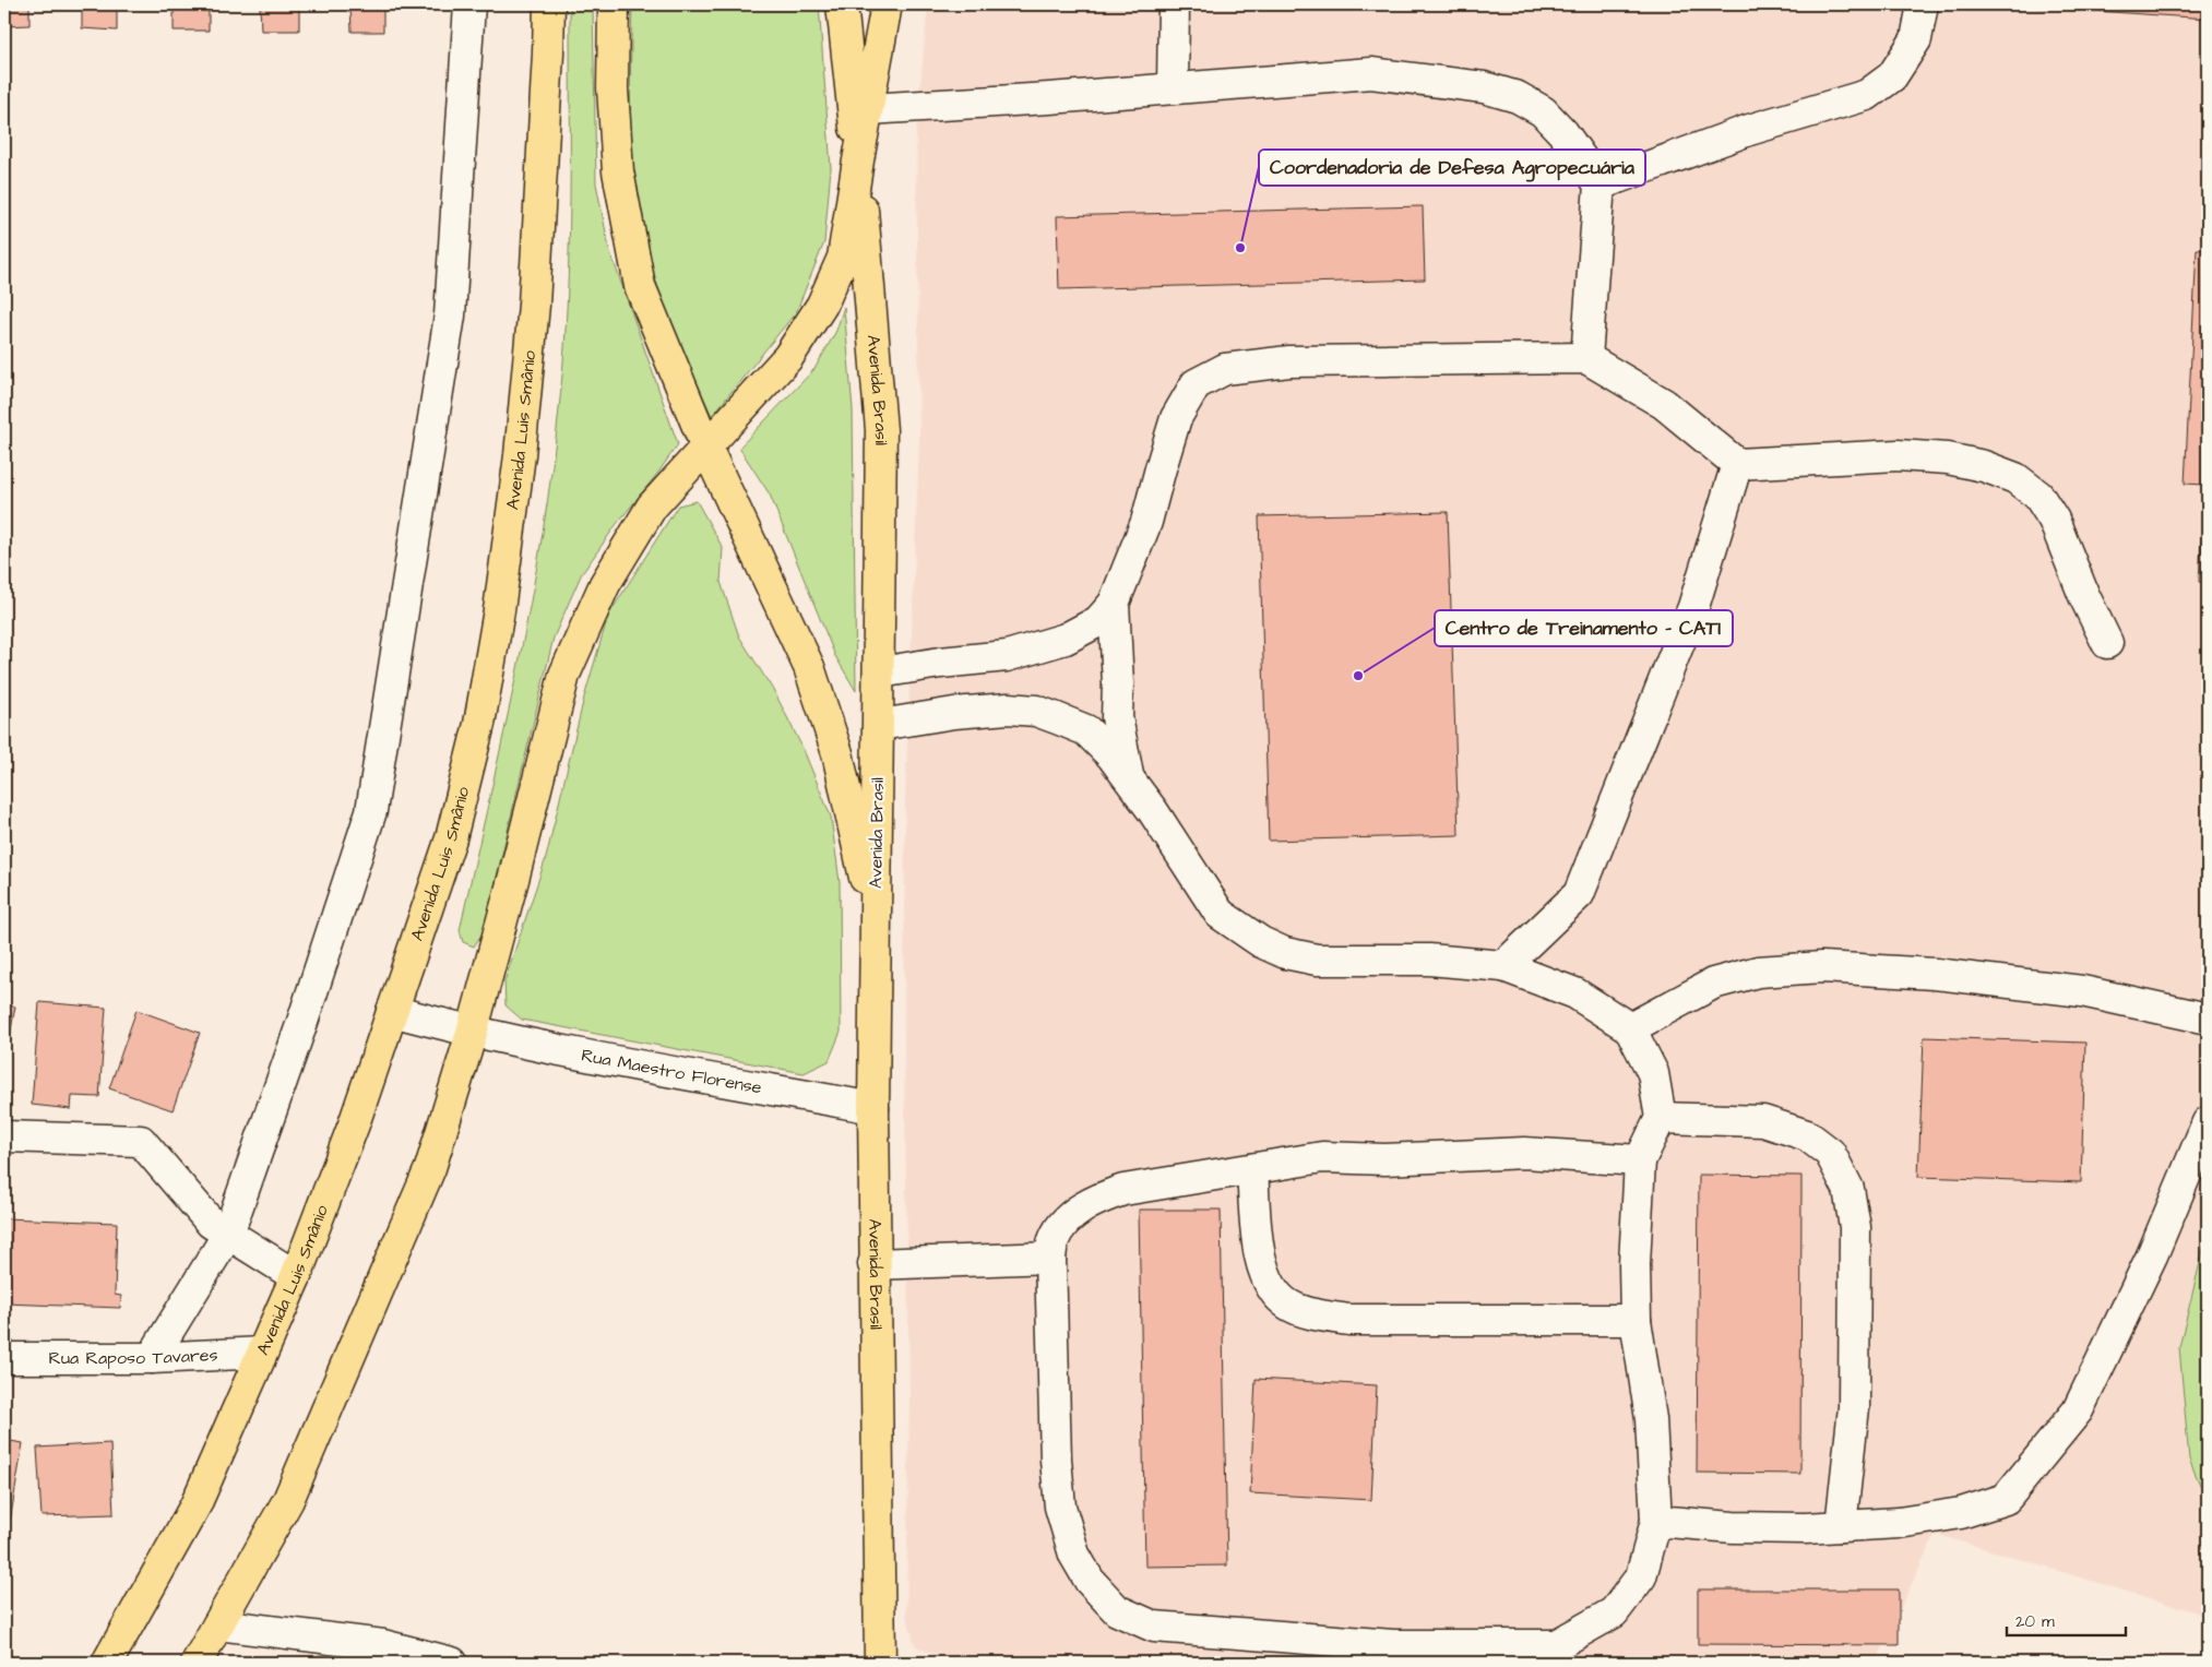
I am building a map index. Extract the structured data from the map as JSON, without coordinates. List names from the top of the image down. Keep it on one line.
{"streets":{"main road":["Avenida Brasil","Avenida Luis Smânio"],"street":["Rua Maestro Florense","Rua Raposo Tavares"]},"crossings":[["Avenida Brasil","Rua Maestro Florense"],["Avenida Luis Smânio","Rua Maestro Florense"],["Avenida Luis Smânio","Rua Raposo Tavares"]],"places":["Coordenadoria de Defesa Agropecuária","Centro de Treinamento - CATI"],"scale_bar":"20 m"}
